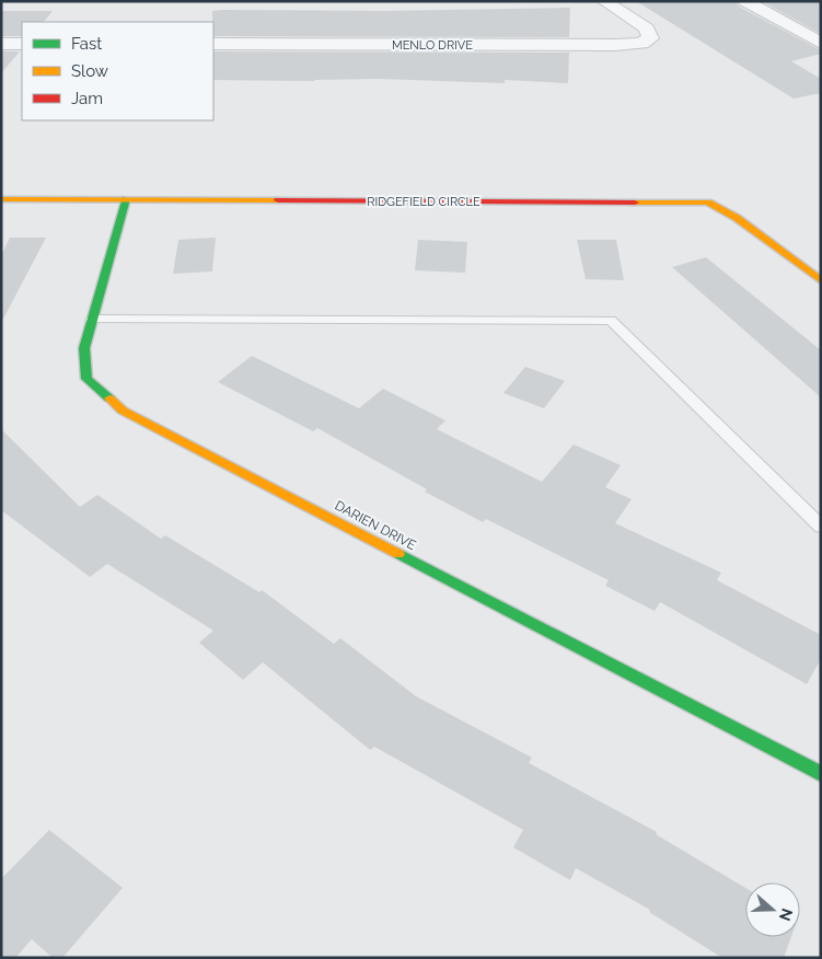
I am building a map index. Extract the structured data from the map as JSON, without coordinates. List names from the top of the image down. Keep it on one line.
{"streets":{"street":["MENLO DRIVE","RIDGEFIELD CIRCLE","DARIEN DRIVE"]},"crossings":[["RIDGEFIELD CIRCLE","DARIEN DRIVE"]],"legend":["Fast","Slow","Jam"],"north":"right"}
